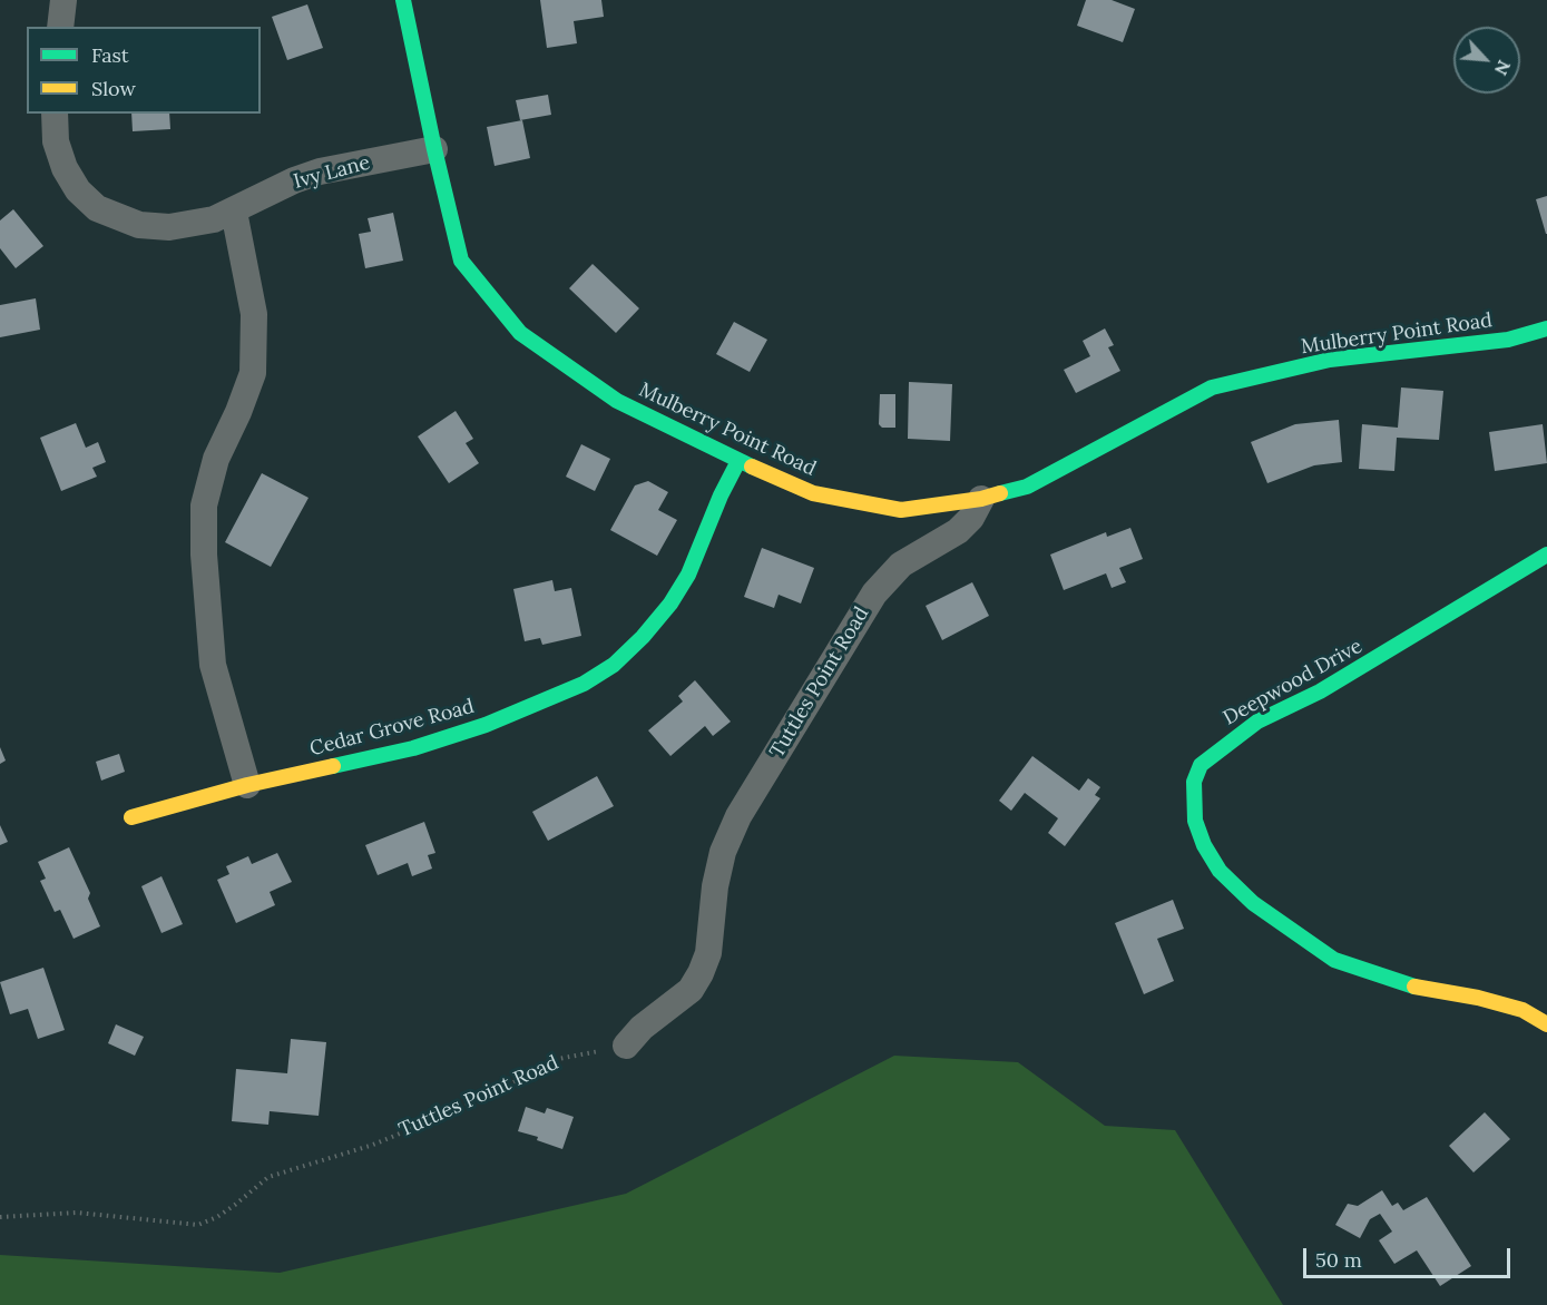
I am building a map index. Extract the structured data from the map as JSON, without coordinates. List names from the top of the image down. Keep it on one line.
{"streets":{"street":["Ivy Lane","Mulberry Point Road","Tuttles Point Road","Deepwood Drive","Cedar Grove Road"]},"crossings":[["Ivy Lane","Mulberry Point Road"],["Mulberry Point Road","Tuttles Point Road"],["Mulberry Point Road","Cedar Grove Road"]],"legend":["Fast","Slow"],"scale_bar":"50 m","north":"bottom right"}
